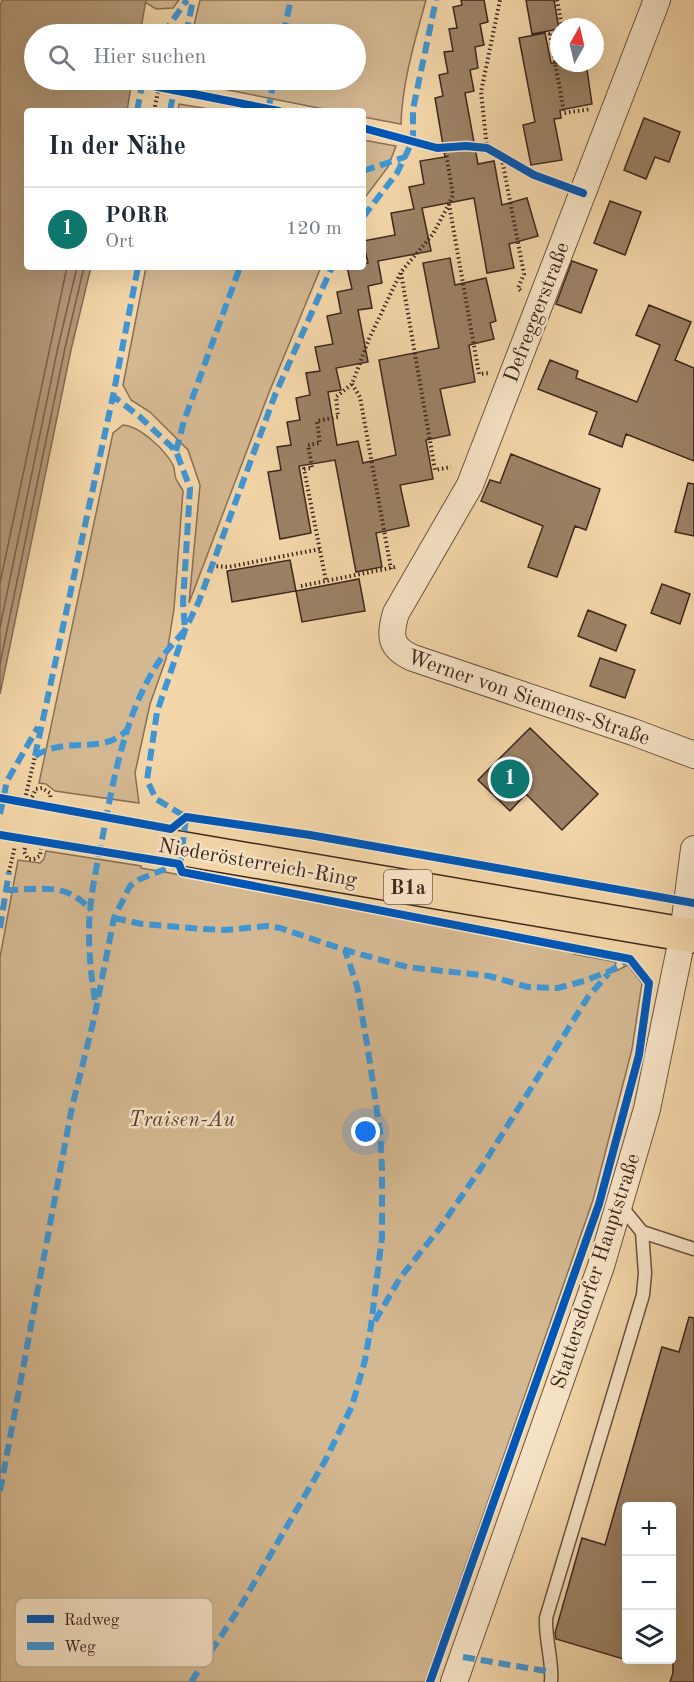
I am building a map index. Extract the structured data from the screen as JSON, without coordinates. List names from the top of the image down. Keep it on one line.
{"streets":{"main road":["Niederösterreich-Ring","B1a"],"street":["Defreggerstraße","Werner von Siemens-Straße","Stattersdorfer Hauptstraße"]},"crossings":[["Defreggerstraße","Werner von Siemens-Straße"],["Niederösterreich-Ring","Stattersdorfer Hauptstraße"]],"parks":["Traisen-Au"],"legend":["Radweg","Weg"],"north":"top","page":{"search":"Hier suchen","heading":"In der Nähe","list":[{"mark":"1","name":"PORR","note":"Ort","value":"120 m"}],"pins":"1","map_buttons":["+","−"]}}
